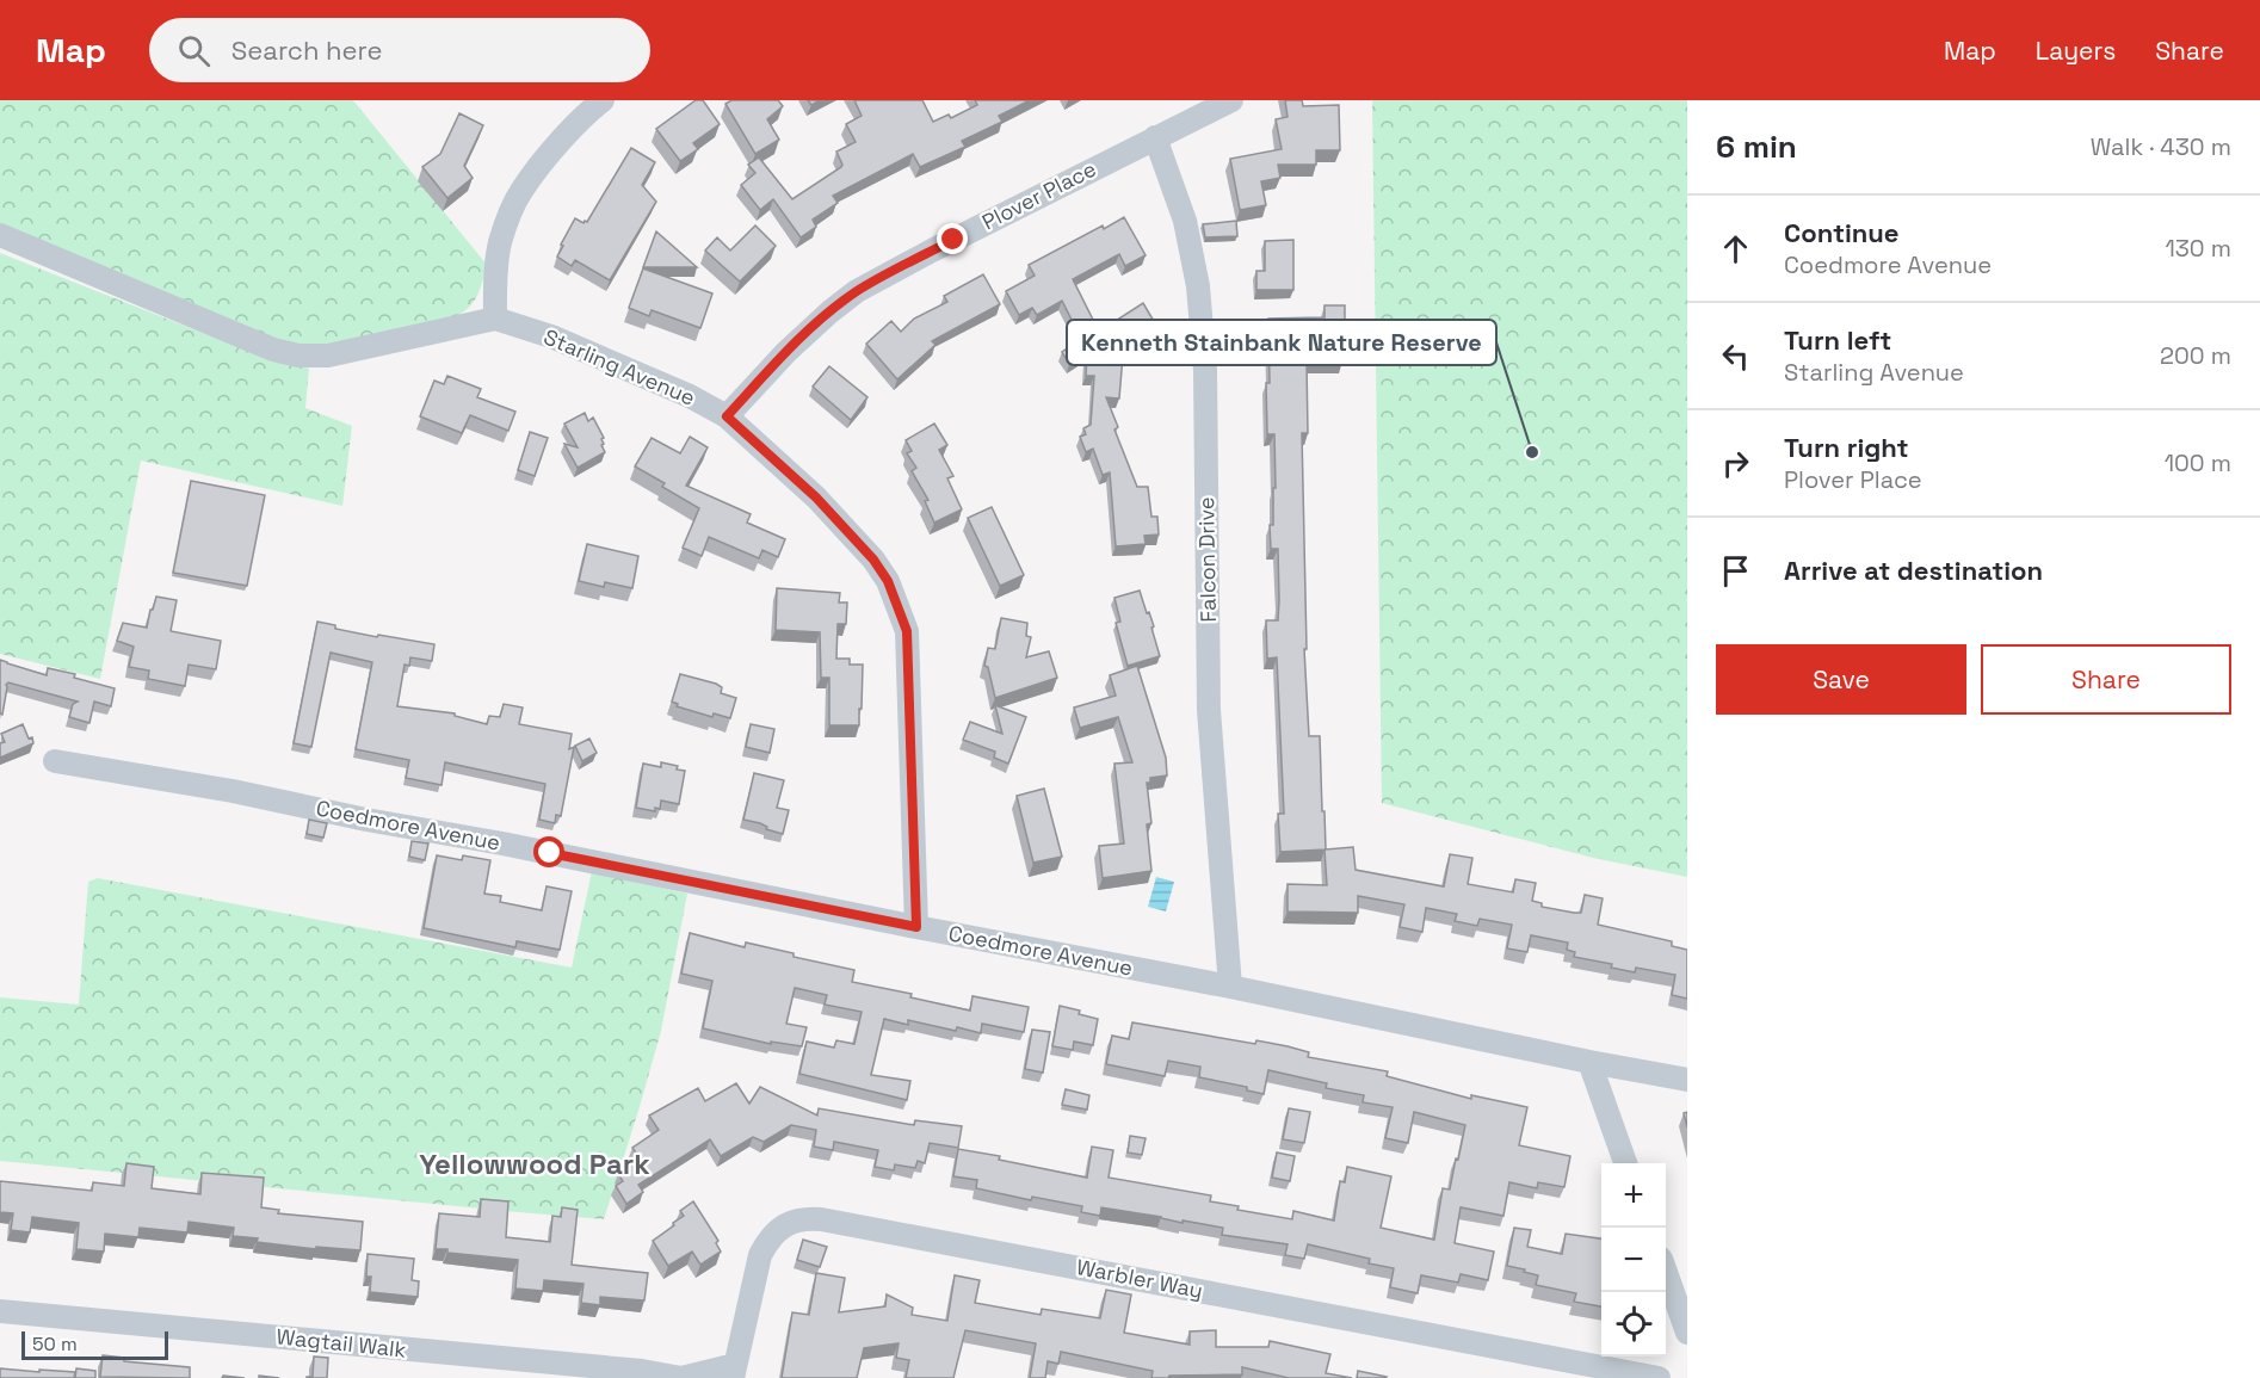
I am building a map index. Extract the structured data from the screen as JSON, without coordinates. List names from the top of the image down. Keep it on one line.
{"streets":{"street":["Plover Place","Starling Avenue","Falcon Drive","Coedmore Avenue","Warbler Way","Wagtail Walk"]},"crossings":[["Plover Place","Starling Avenue"],["Plover Place","Falcon Drive"],["Starling Avenue","Coedmore Avenue"],["Falcon Drive","Coedmore Avenue"],["Warbler Way","Wagtail Walk"]],"districts":["Yellowwood Park"],"places":["Kenneth Stainbank Nature Reserve"],"scale_bar":"50 m","page":{"header":"Map","search":"Search here","nav":["Map","Layers","Share"],"heading":["6 min","Walk · 430 m"],"list":[["Continue","Coedmore Avenue","130 m"],["Turn left","Starling Avenue","200 m"],["Turn right","Plover Place","100 m"],"Arrive at destination"],"buttons":["Save","Share"],"map_buttons":["+","−"],"scale":"50 m"}}
